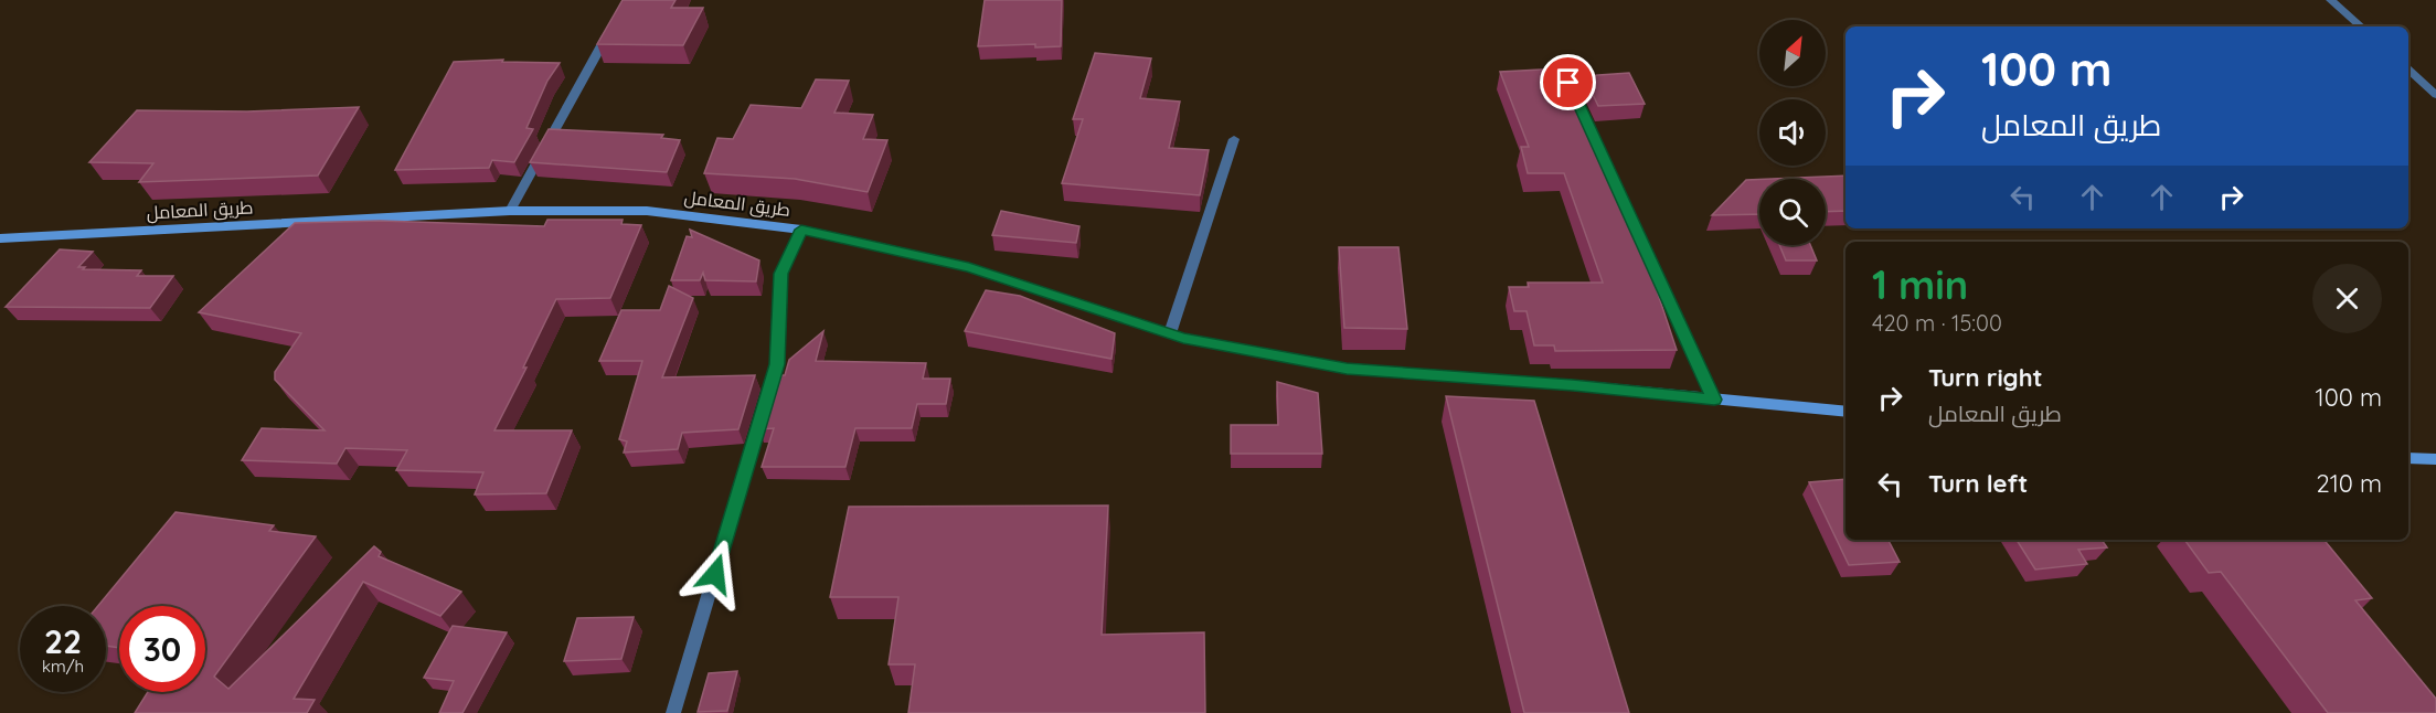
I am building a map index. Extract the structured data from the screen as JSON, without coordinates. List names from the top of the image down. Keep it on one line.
{"streets":{"main road":["طريق المعامل"]},"north":"top right","page":{"turn":["100 m","طريق المعامل"],"heading":["1 min","420 m · 15:00"],"list":[{"name":"Turn right","note":"طريق المعامل","value":"100 m"},{"name":"Turn left","value":"210 m"}],"speed":"22 km/h","limit":"30"}}
